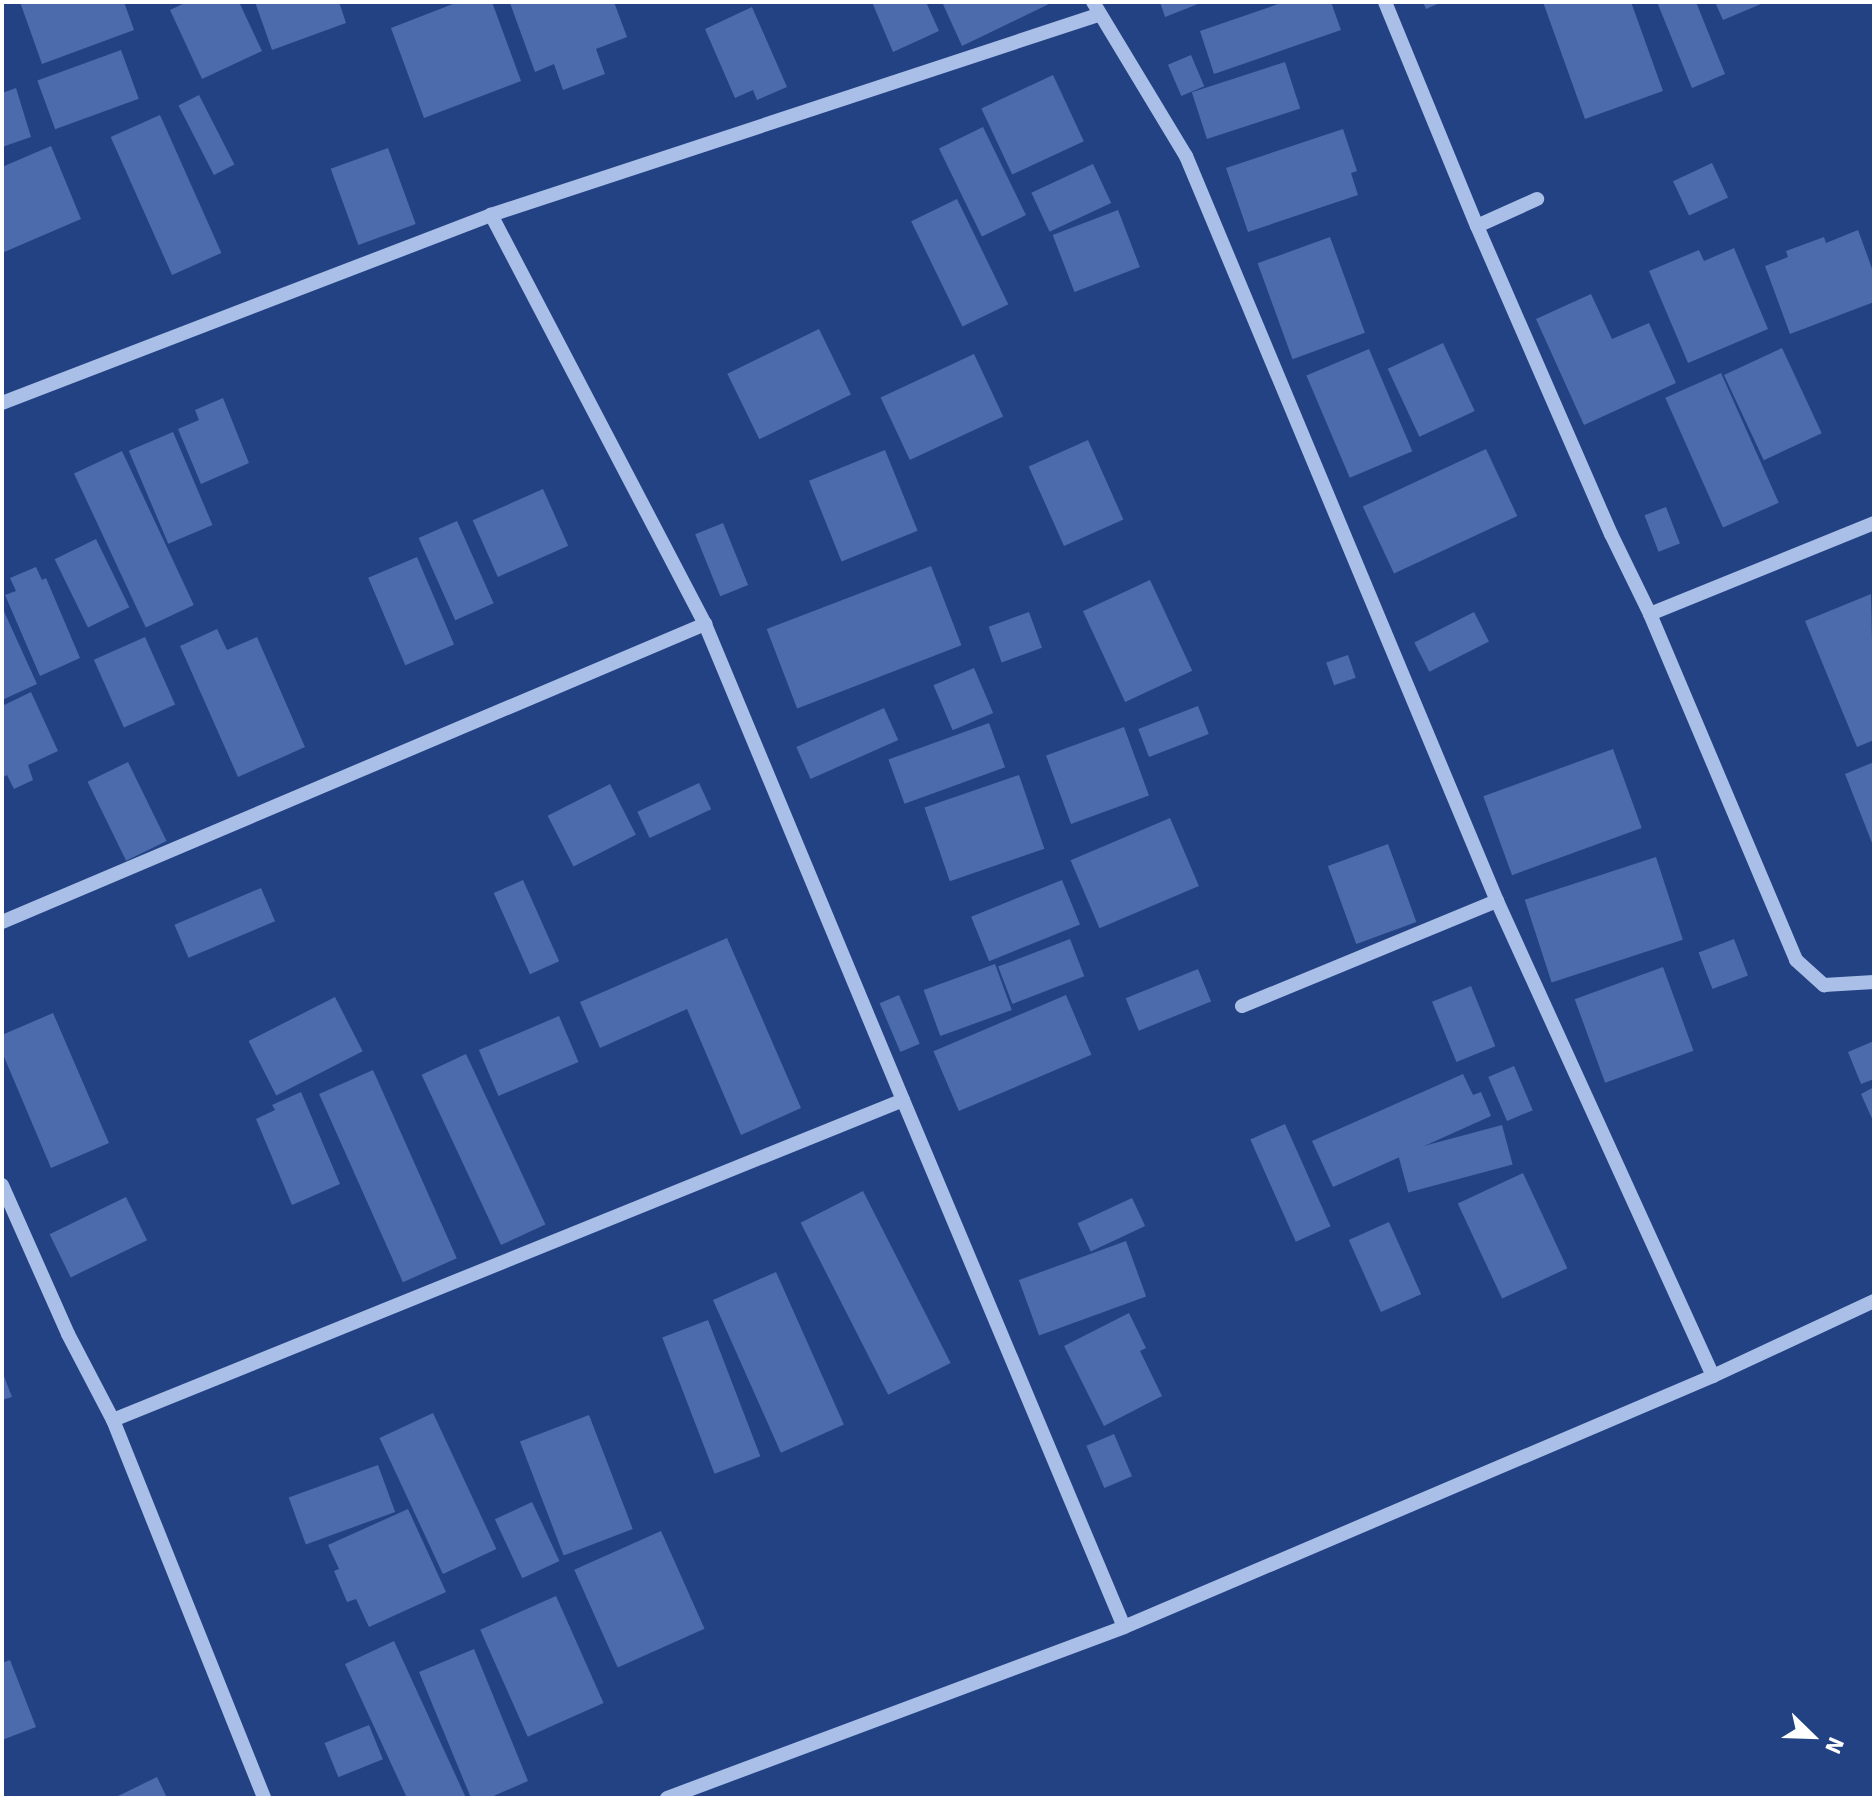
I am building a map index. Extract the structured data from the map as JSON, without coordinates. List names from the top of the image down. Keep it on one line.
{"north":"bottom right"}
